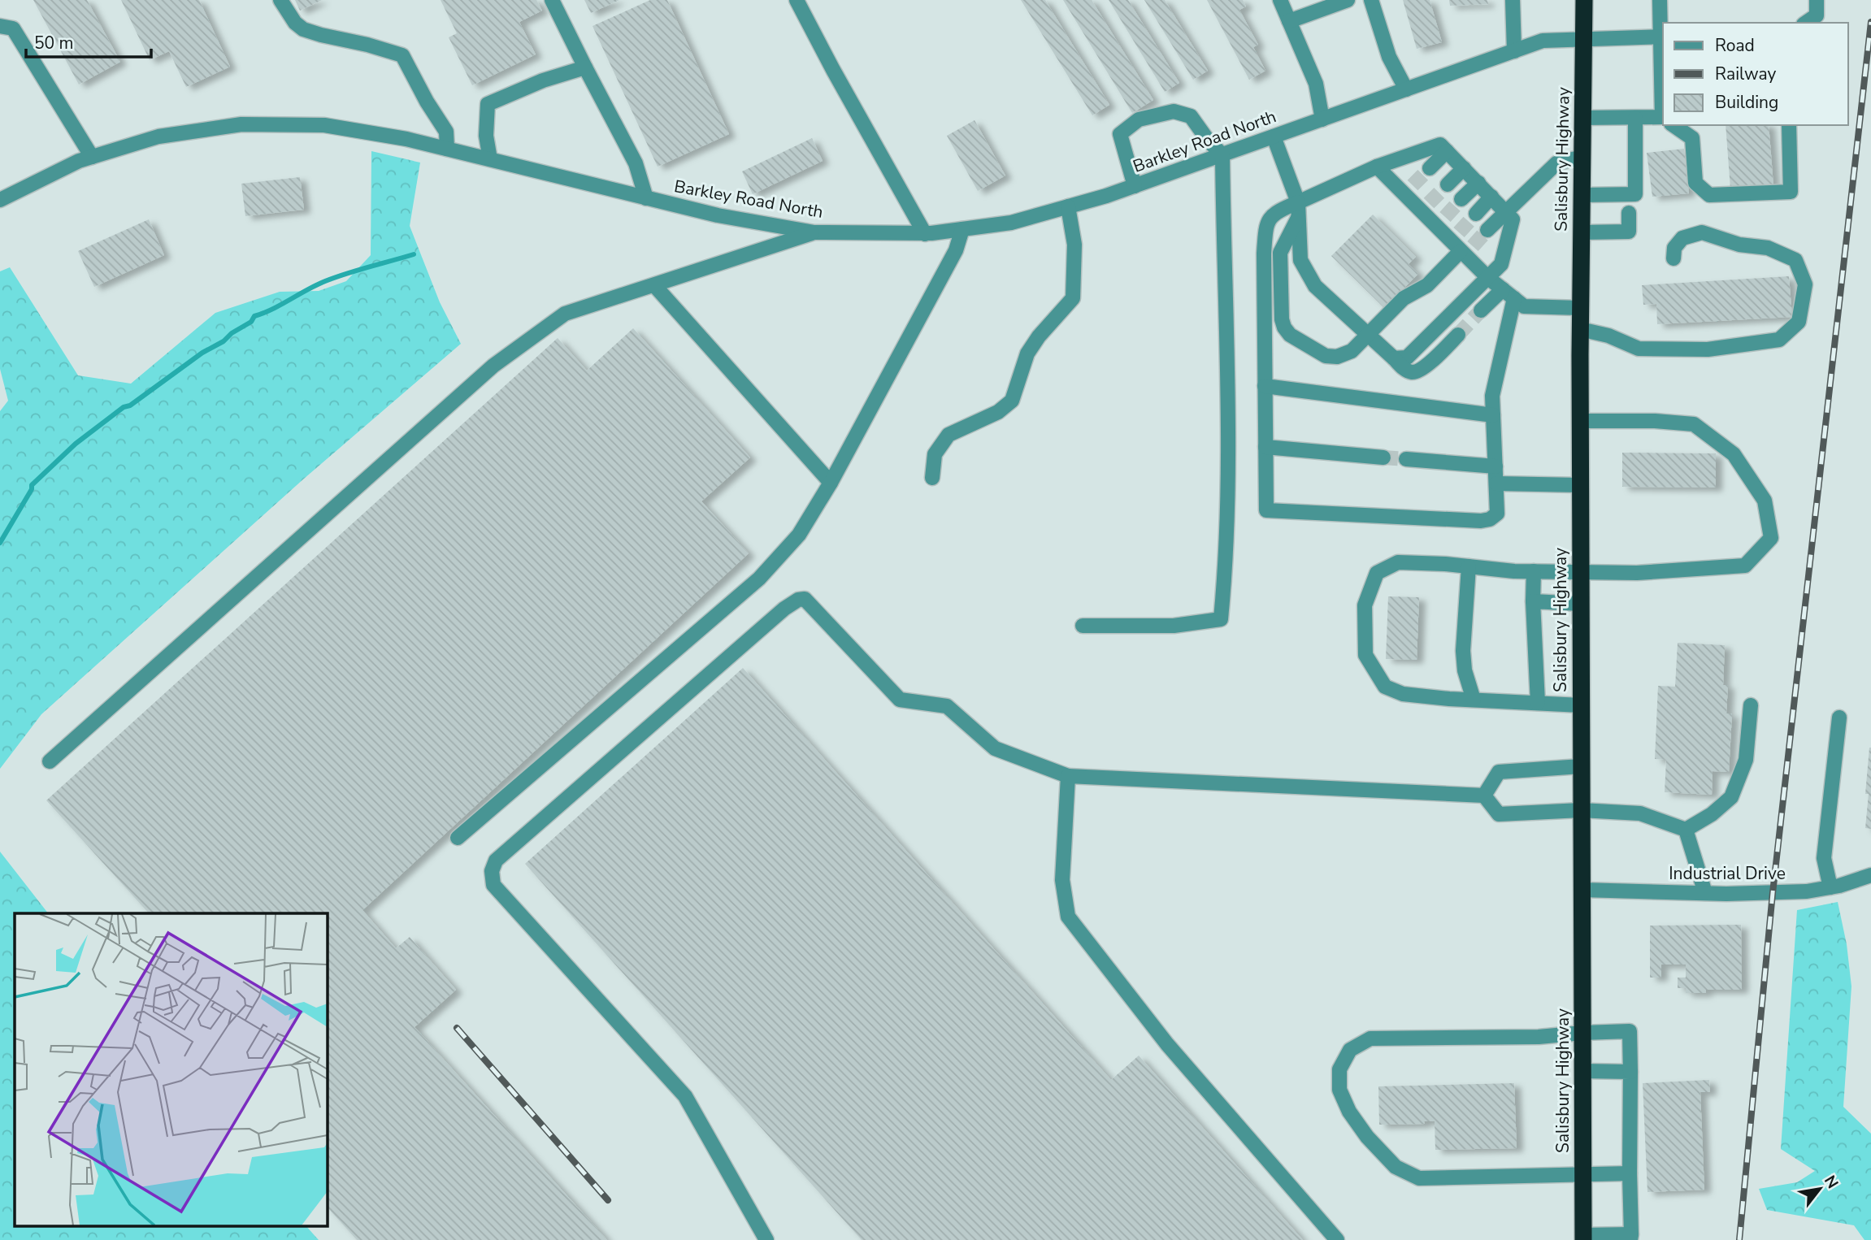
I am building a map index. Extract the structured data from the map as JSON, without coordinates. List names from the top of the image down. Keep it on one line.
{"streets":{"highway":["Salisbury Highway"],"street":["Barkley Road North","Industrial Drive"]},"crossings":[["Barkley Road North","Salisbury Highway"],["Salisbury Highway","Industrial Drive"]],"legend":["Road","Railway","Building"],"scale_bar":"50 m","north":"top right"}
